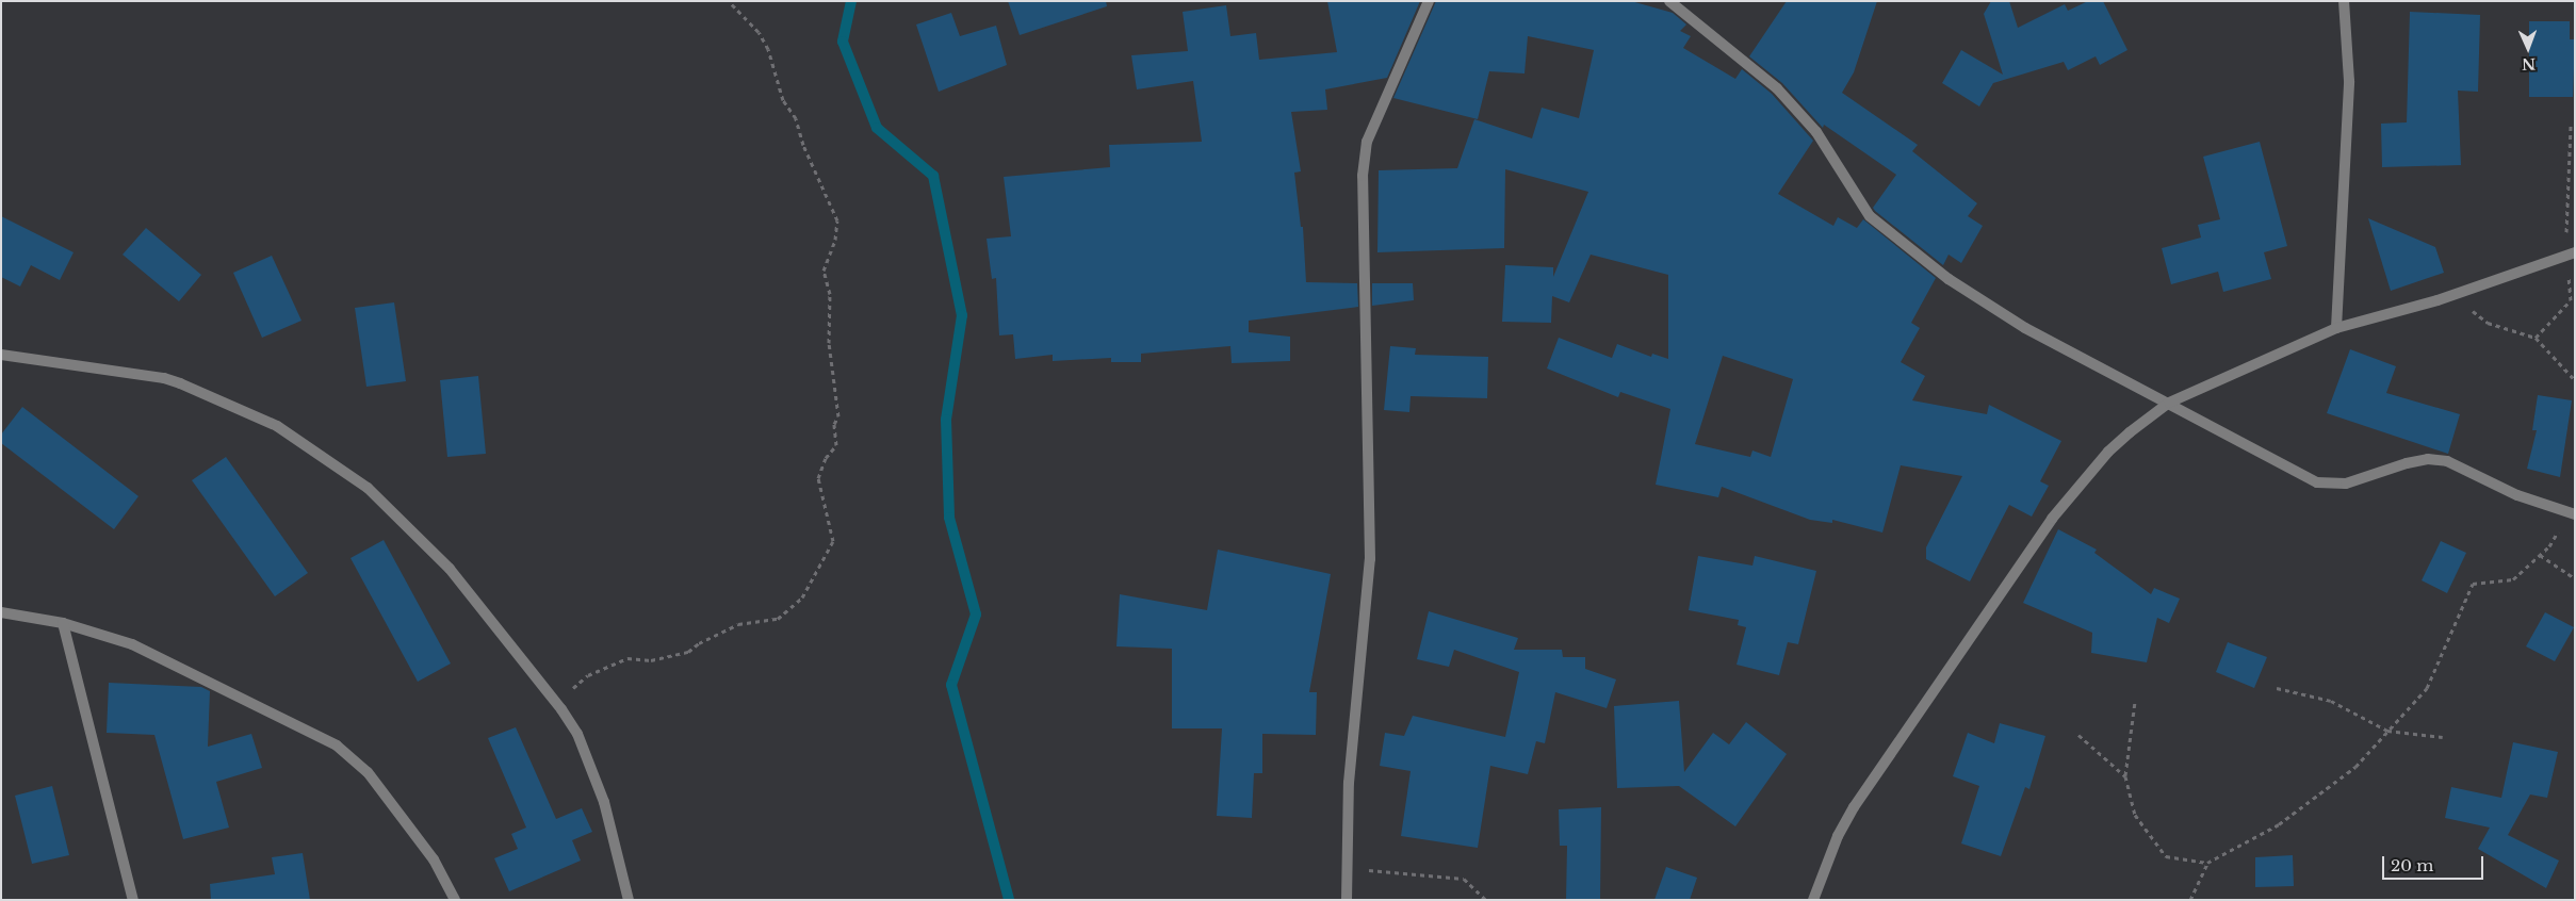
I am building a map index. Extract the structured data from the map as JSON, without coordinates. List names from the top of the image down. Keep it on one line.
{"scale_bar":"20 m","north":"bottom"}
